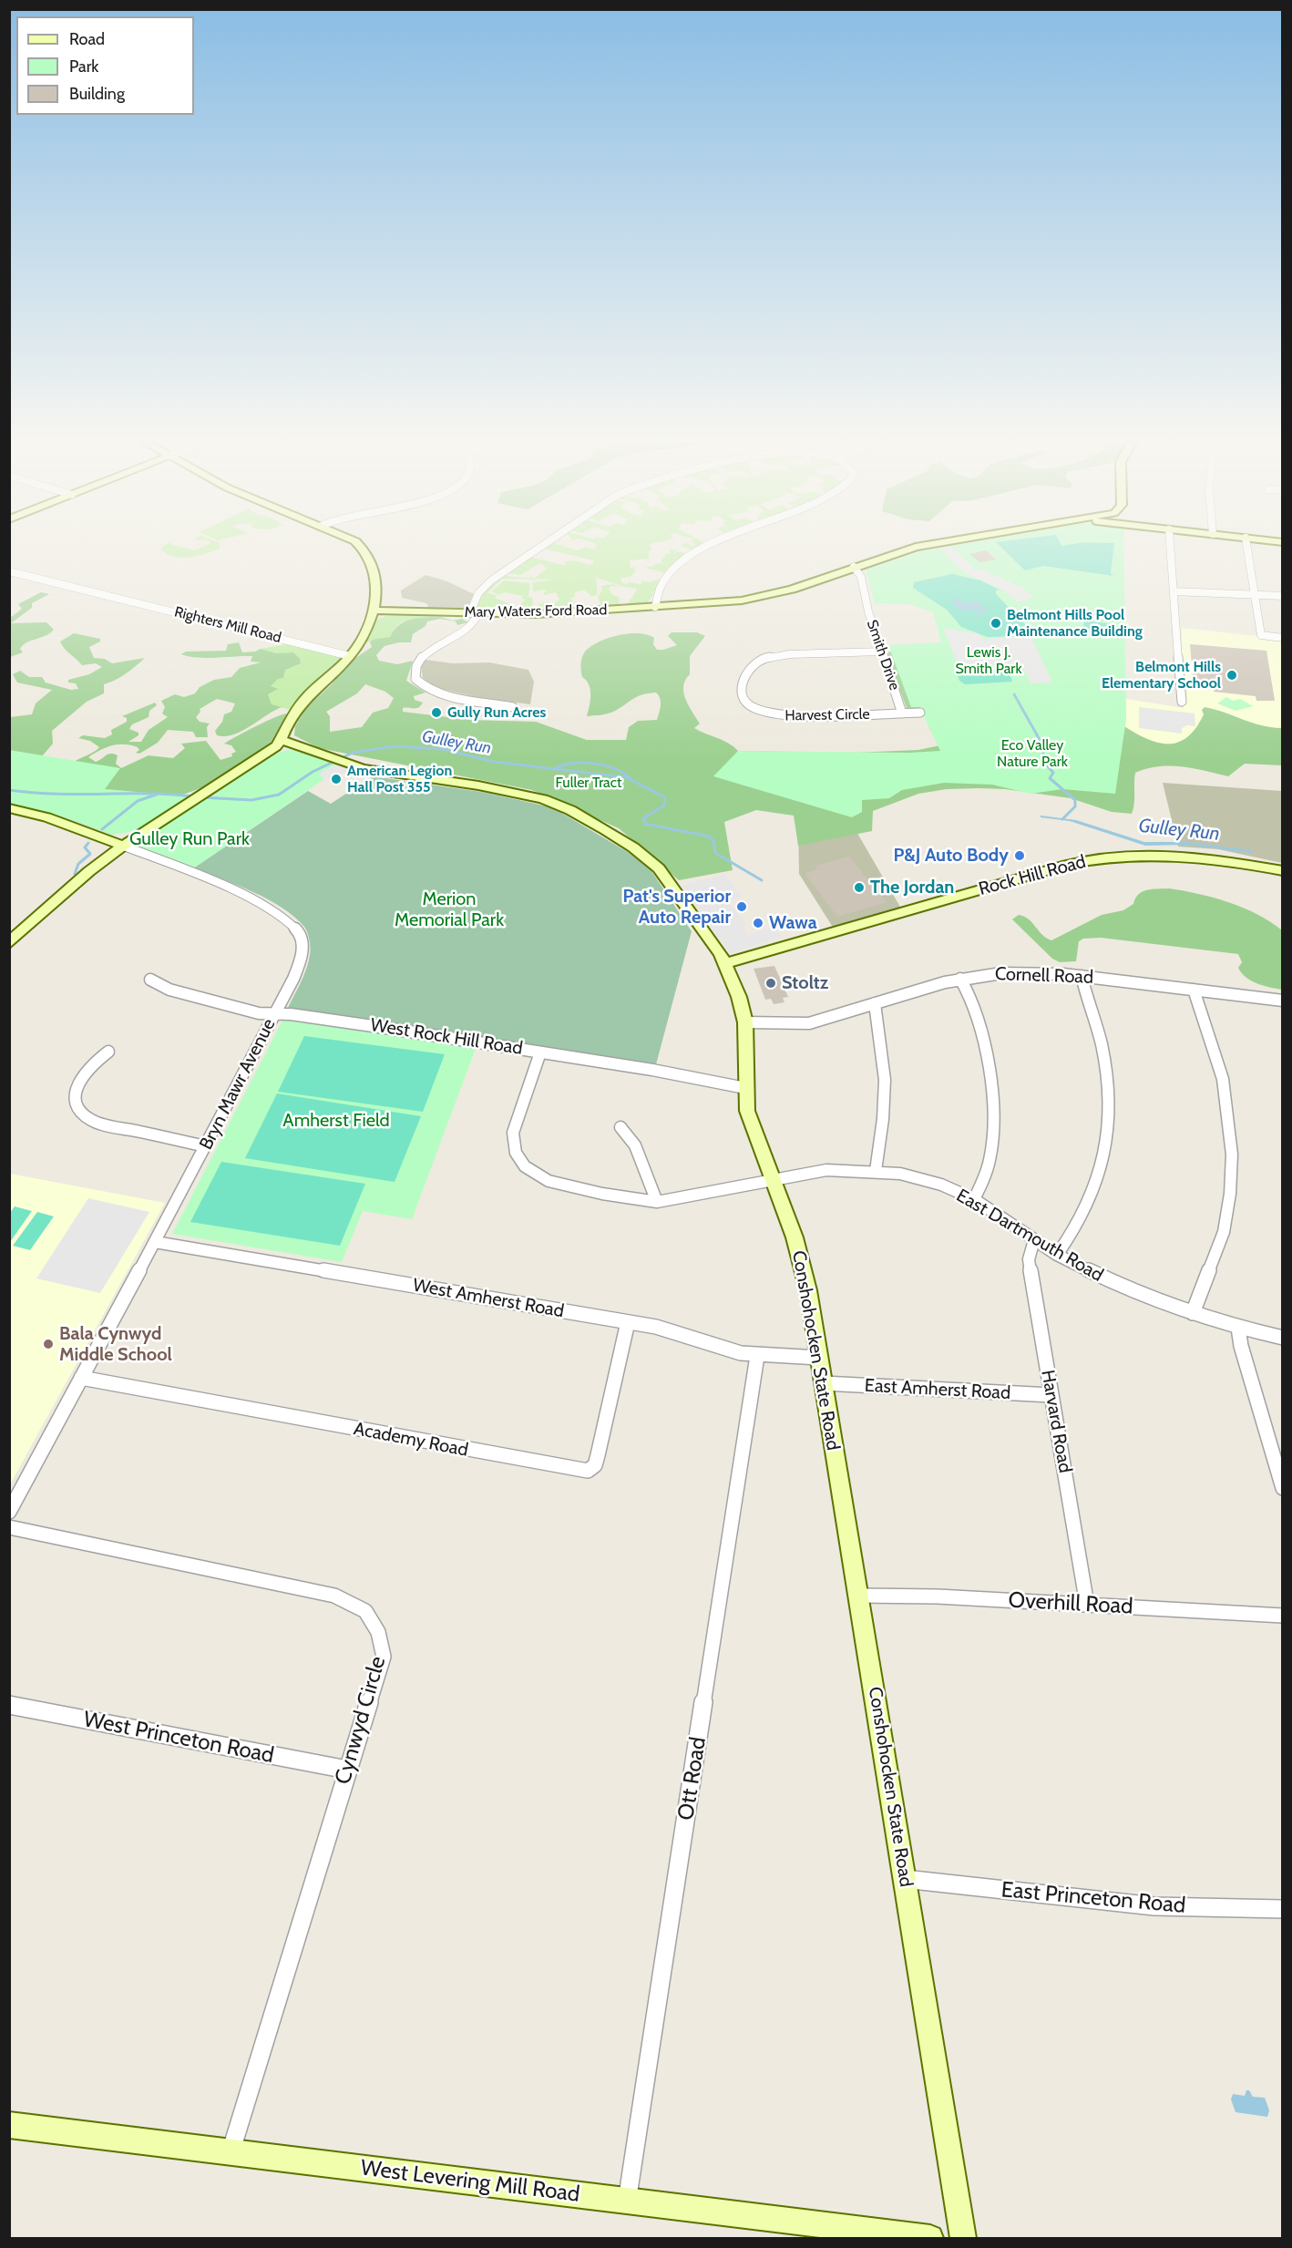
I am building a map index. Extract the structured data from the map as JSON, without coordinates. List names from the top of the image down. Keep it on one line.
{"streets":{"main road":["Mary Waters Ford Road","Rock Hill Road","Bryn Mawr Avenue","Conshohocken State Road","West Levering Mill Road"],"street":["Righters Mill Road","Smith Drive","Harvest Circle","Cornell Road","West Rock Hill Road","East Dartmouth Road","West Amherst Road","East Amherst Road","Harvard Road","Academy Road","Overhill Road","Cynwyd Circle","West Princeton Road","Ott Road","East Princeton Road"]},"crossings":[["Mary Waters Ford Road","Smith Drive"],["Smith Drive","Harvest Circle"],["Rock Hill Road","Conshohocken State Road"],["Cornell Road","Conshohocken State Road"],["West Rock Hill Road","Bryn Mawr Avenue"],["West Rock Hill Road","East Dartmouth Road"],["West Rock Hill Road","Conshohocken State Road"],["Bryn Mawr Avenue","West Amherst Road"],["Bryn Mawr Avenue","Academy Road"],["East Dartmouth Road","Conshohocken State Road"],["East Dartmouth Road","Harvard Road"],["West Amherst Road","Conshohocken State Road"],["West Amherst Road","Academy Road"],["West Amherst Road","Ott Road"],["Conshohocken State Road","East Amherst Road"],["Conshohocken State Road","Overhill Road"],["Conshohocken State Road","East Princeton Road"],["East Amherst Road","Harvard Road"],["Harvard Road","Overhill Road"],["Cynwyd Circle","West Princeton Road"],["Cynwyd Circle","West Levering Mill Road"],["Ott Road","West Levering Mill Road"]],"water":["Gulley Run"],"parks":["Lewis J. Smith Park","Eco Valley Nature Park","Fuller Tract","Gulley Run Park","Merion Memorial Park","Amherst Field"],"places":["Belmont Hills Pool Maintenance Building","Belmont Hills Elementary School","Gully Run Acres","American Legion Hall Post 355","P&J Auto Body","The Jordan","Pat's Superior Auto Repair","Wawa","Stoltz","Bala Cynwyd Middle School"],"legend":["Road","Park","Building"]}
